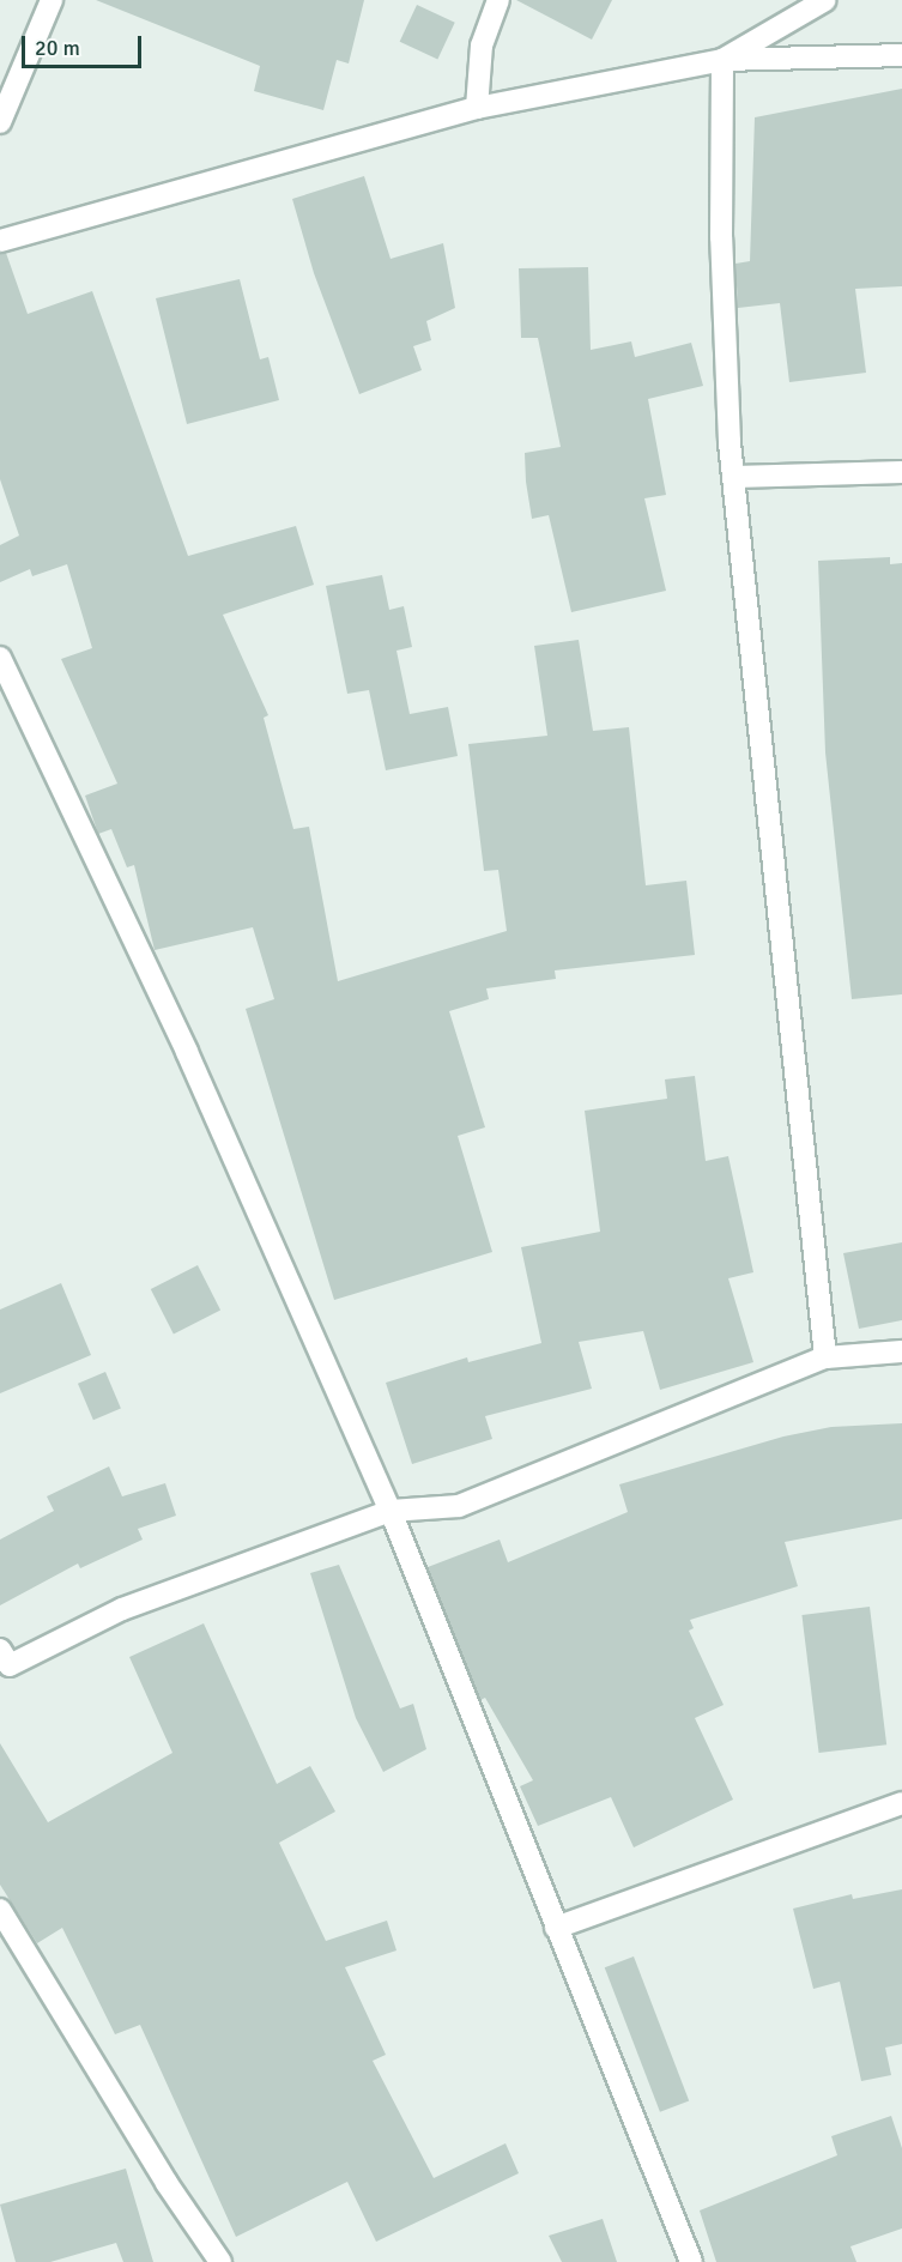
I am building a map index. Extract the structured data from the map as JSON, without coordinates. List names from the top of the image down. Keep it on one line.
{"scale_bar":"20 m"}
